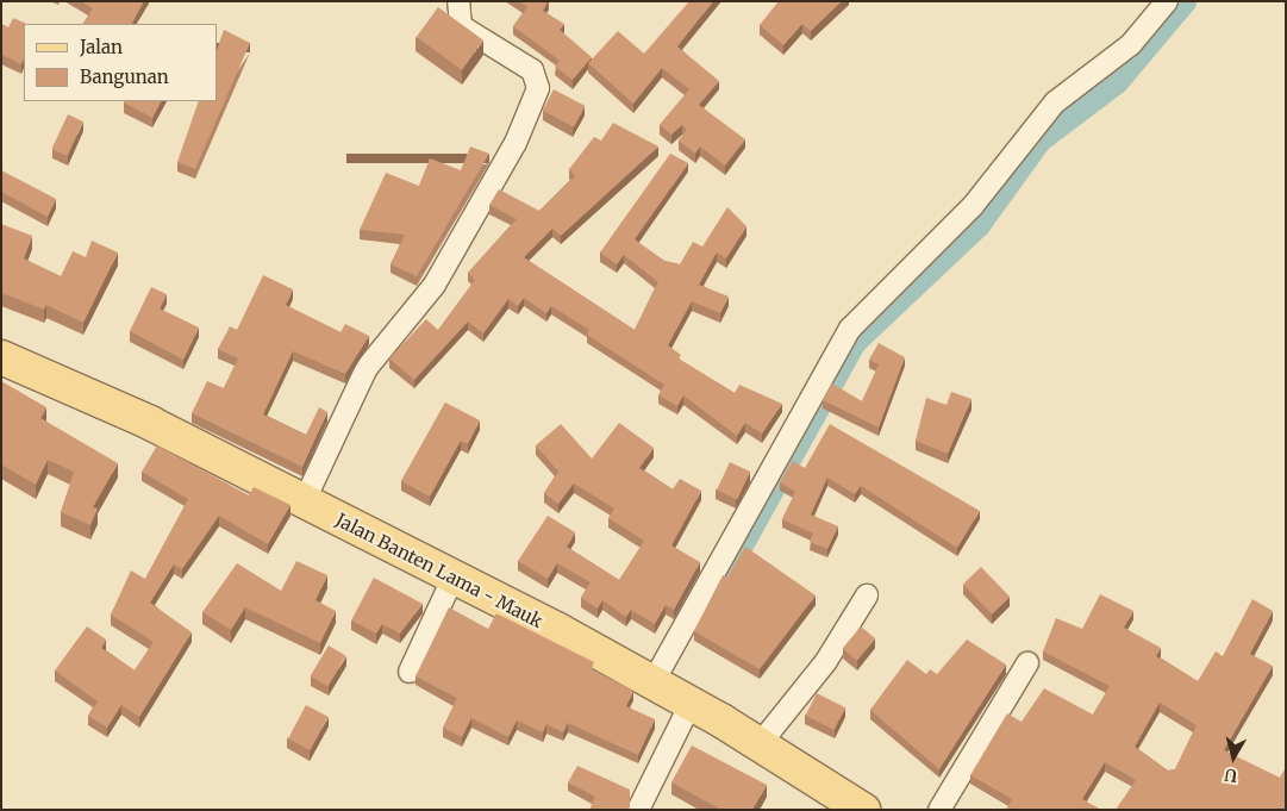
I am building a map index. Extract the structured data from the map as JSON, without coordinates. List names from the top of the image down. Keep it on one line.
{"streets":{"main road":["Jalan Banten Lama - Mauk"]},"legend":["Jalan","Bangunan"],"north":"bottom"}
